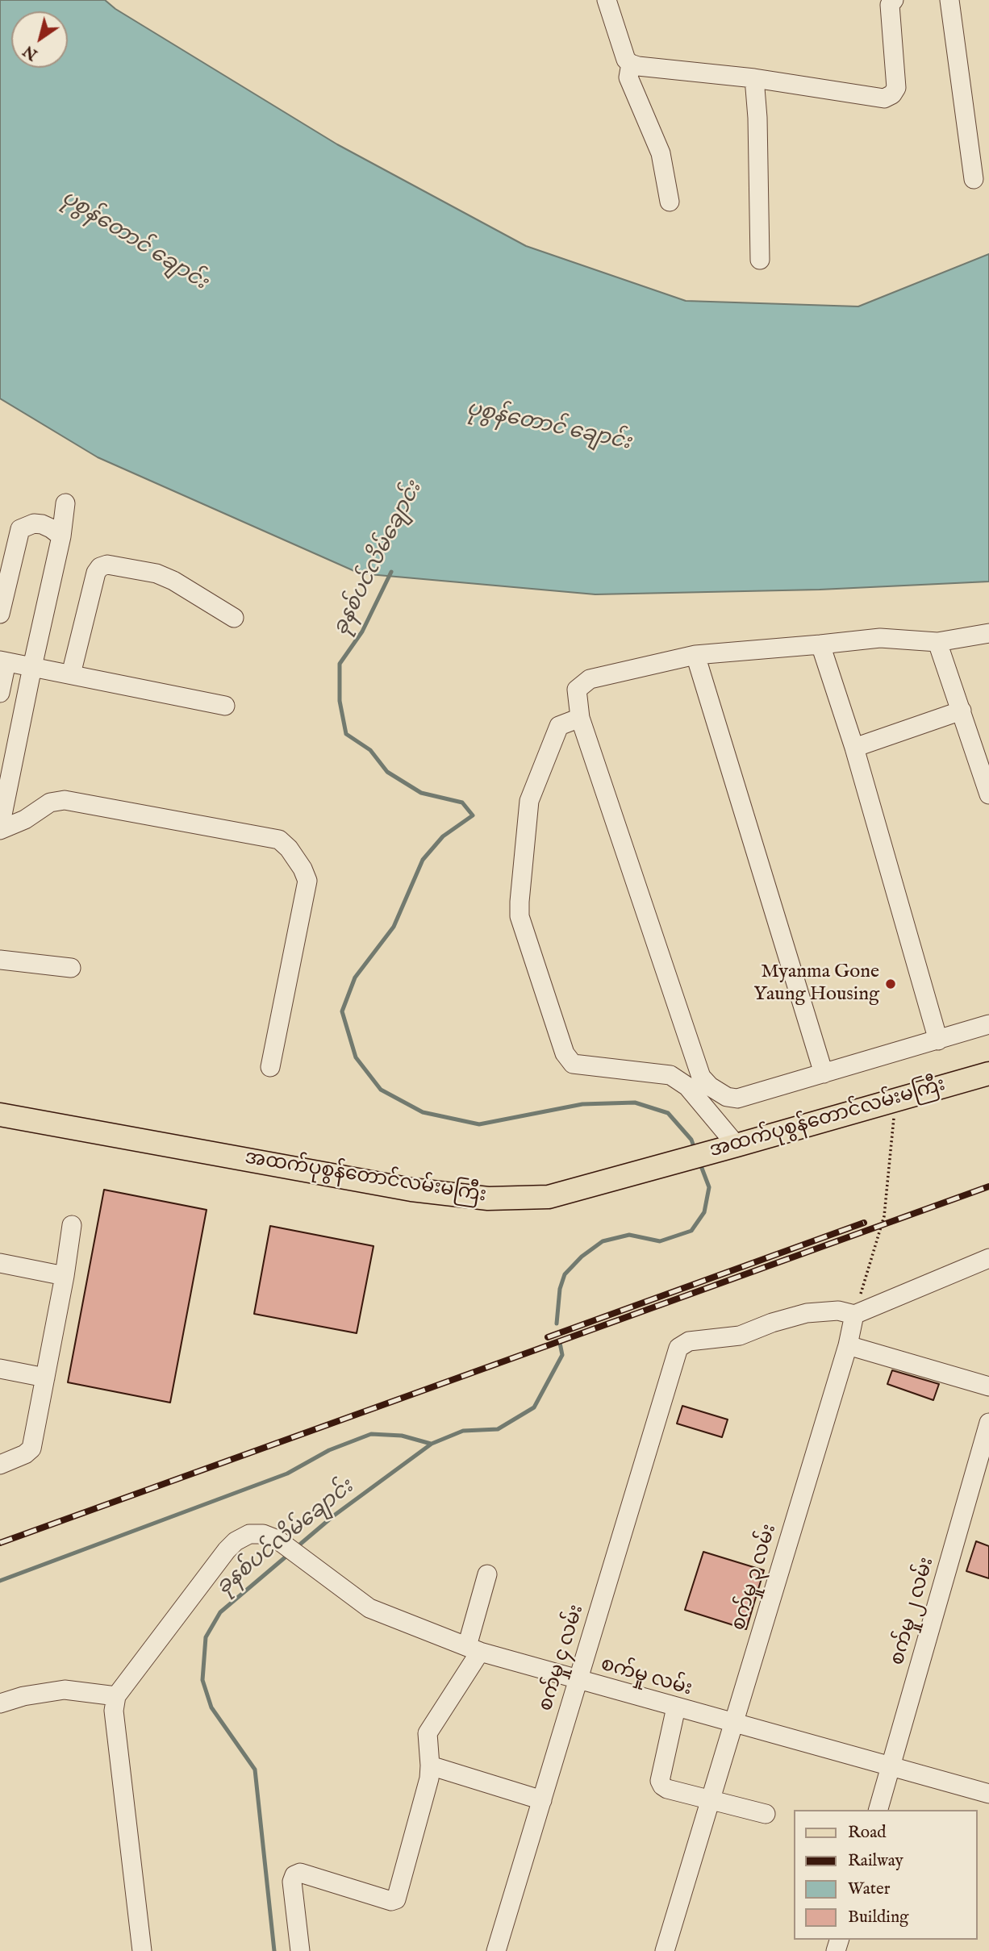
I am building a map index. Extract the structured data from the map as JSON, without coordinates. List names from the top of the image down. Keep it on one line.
{"streets":{"main road":["အထက်ပုစွန်တောင်လမ်းမကြီး"],"street":["စက်မှု ၃ လမ်း","စက်မှု ၂ လမ်း","စက်မှု ၄ လမ်း","စက်မှု လမ်း"]},"crossings":[["စက်မှု ၃ လမ်း","စက်မှု ၄ လမ်း"],["စက်မှု ၃ လမ်း","စက်မှု လမ်း"],["စက်မှု ၂ လမ်း","စက်မှု လမ်း"],["စက်မှု ၄ လမ်း","စက်မှု လမ်း"]],"water":["ပုစွန်တောင် ချောင်း","ခုနစ်ပင်လိမ်ချောင်း"],"places":["Myanma Gone Yaung Housing"],"legend":["Road","Railway","Water","Building"],"north":"bottom left"}
